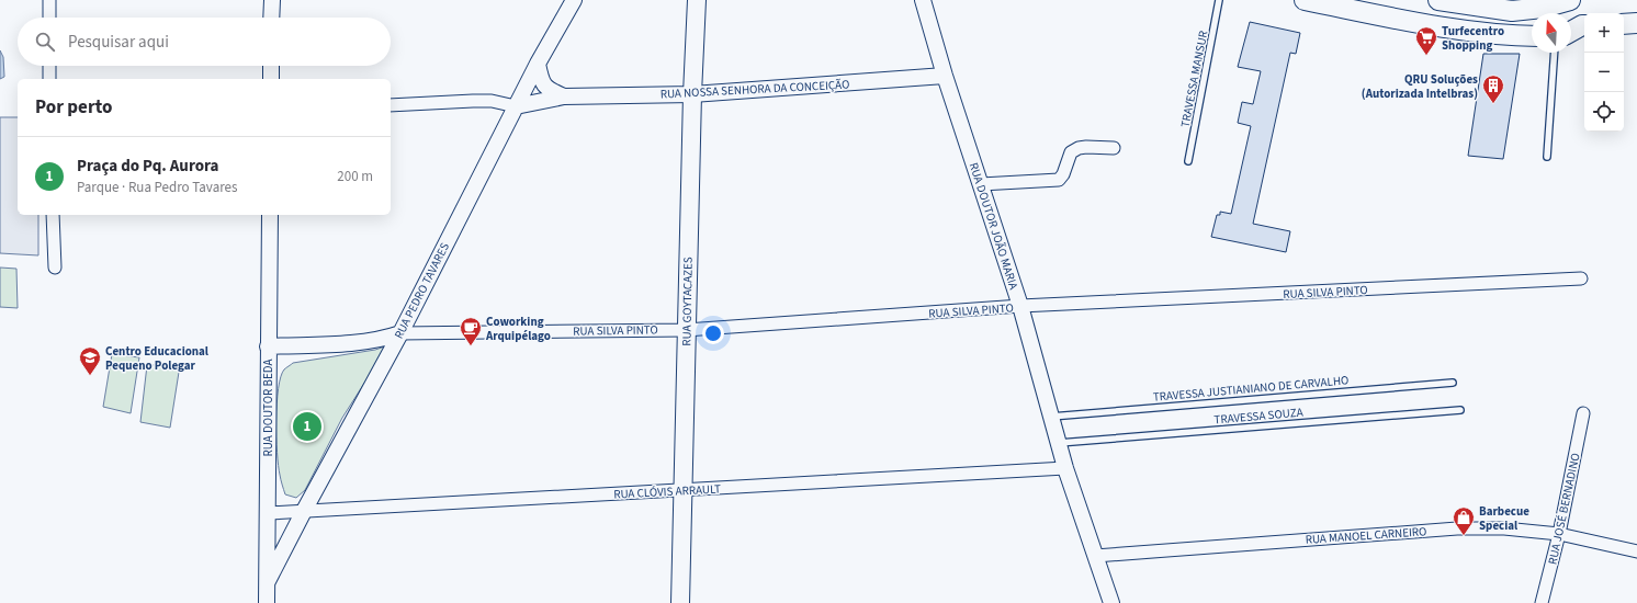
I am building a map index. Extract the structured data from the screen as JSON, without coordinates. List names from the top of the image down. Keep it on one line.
{"streets":{"main road":["RUA GOYTACAZES"],"street":["RUA NOSSA SENHORA DA CONCEIÇÃO","RUA DOUTOR JOÃO MARIA","RUA PEDRO TAVARES","RUA SILVA PINTO","RUA DOUTOR BEDA","RUA CLÓVIS ARRAULT","RUA JOSÉ BERNADINO","RUA MANOEL CARNEIRO"],"lane":["TRAVESSA MANSUR","TRAVESSA JUSTIANIANO DE CARVALHO","TRAVESSA SOUZA"]},"crossings":[["RUA NOSSA SENHORA DA CONCEIÇÃO","RUA DOUTOR JOÃO MARIA"],["RUA NOSSA SENHORA DA CONCEIÇÃO","RUA PEDRO TAVARES"],["RUA NOSSA SENHORA DA CONCEIÇÃO","RUA GOYTACAZES"],["RUA DOUTOR JOÃO MARIA","RUA SILVA PINTO"],["RUA DOUTOR JOÃO MARIA","TRAVESSA JUSTIANIANO DE CARVALHO"],["RUA DOUTOR JOÃO MARIA","TRAVESSA SOUZA"],["RUA DOUTOR JOÃO MARIA","RUA CLÓVIS ARRAULT"],["RUA DOUTOR JOÃO MARIA","RUA MANOEL CARNEIRO"],["RUA PEDRO TAVARES","RUA SILVA PINTO"],["RUA PEDRO TAVARES","RUA DOUTOR BEDA"],["RUA PEDRO TAVARES","RUA CLÓVIS ARRAULT"],["RUA SILVA PINTO","RUA GOYTACAZES"],["RUA SILVA PINTO","RUA DOUTOR BEDA"],["RUA GOYTACAZES","RUA CLÓVIS ARRAULT"],["RUA DOUTOR BEDA","RUA CLÓVIS ARRAULT"],["RUA JOSÉ BERNADINO","RUA MANOEL CARNEIRO"]],"places":{"supermarket":["Turfecentro Shopping"],"building":["QRU Soluções (Autorizada Intelbras)"],"cafe":["Coworking Arquipélago"],"school or university":["Centro Educacional Pequeno Polegar"],"shop":["Barbecue Special"]},"north":"top","page":{"map_buttons":["+","−"],"search":"Pesquisar aqui","heading":"Por perto","list":[{"mark":"1","name":"Praça do Pq. Aurora","note":"Parque · Rua Pedro Tavares","value":"200 m"}],"pins":"1"}}
